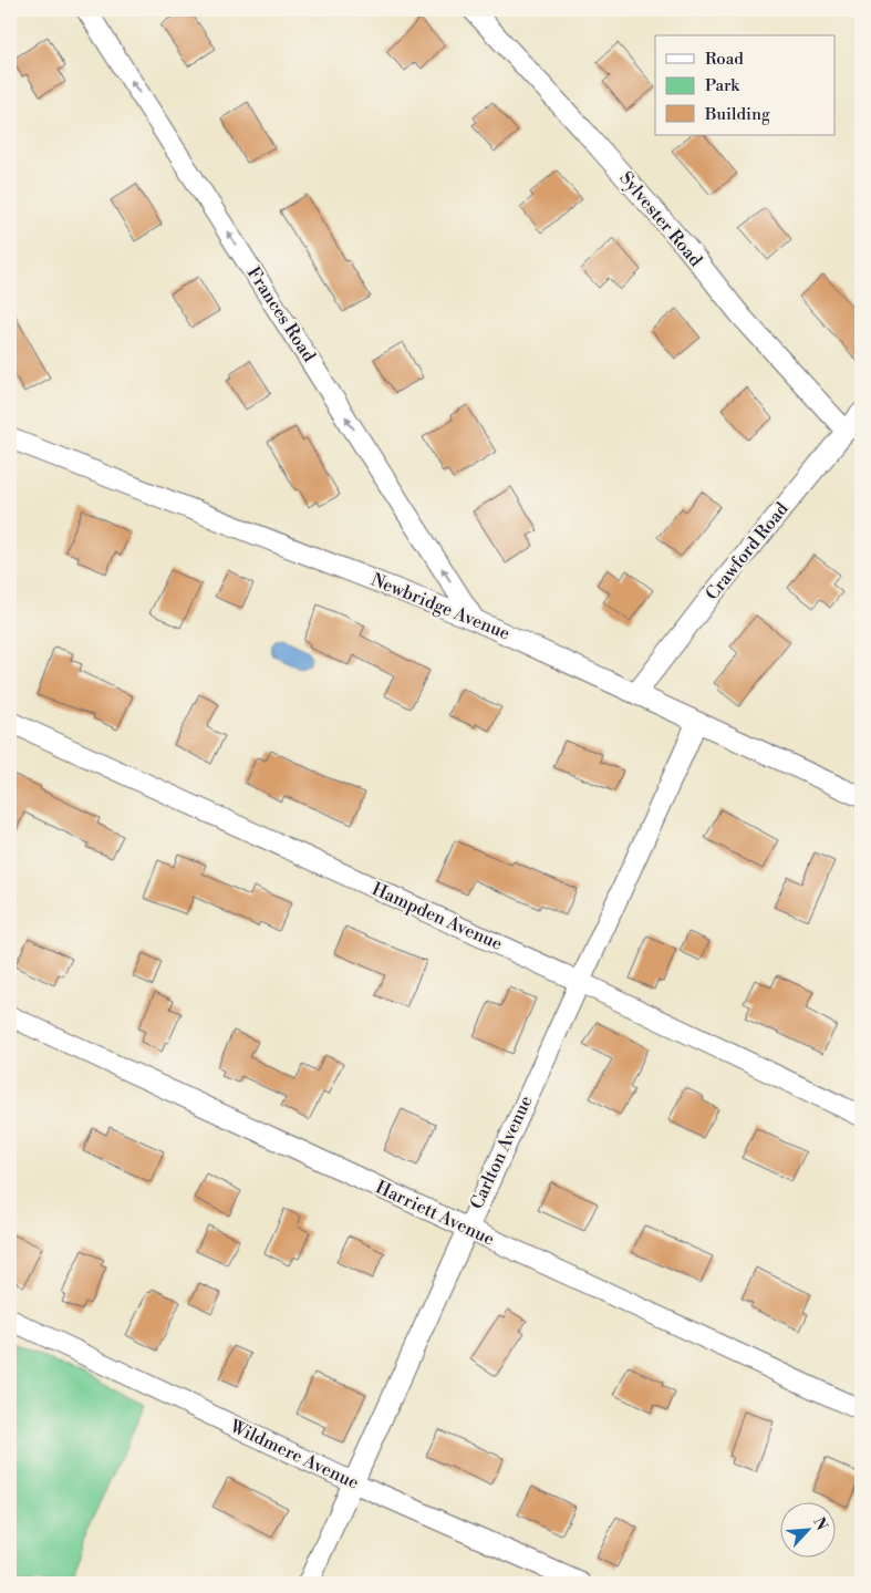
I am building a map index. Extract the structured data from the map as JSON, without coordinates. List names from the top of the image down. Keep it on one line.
{"streets":{"street":["Sylvester Road","Frances Road","Crawford Road","Newbridge Avenue","Hampden Avenue","Carlton Avenue","Harriett Avenue","Wildmere Avenue"]},"crossings":[["Sylvester Road","Crawford Road"],["Frances Road","Newbridge Avenue"],["Crawford Road","Newbridge Avenue"],["Newbridge Avenue","Carlton Avenue"],["Hampden Avenue","Carlton Avenue"],["Carlton Avenue","Harriett Avenue"],["Carlton Avenue","Wildmere Avenue"]],"one_way":["Frances Road"],"legend":["Road","Park","Building"],"north":"top right"}
